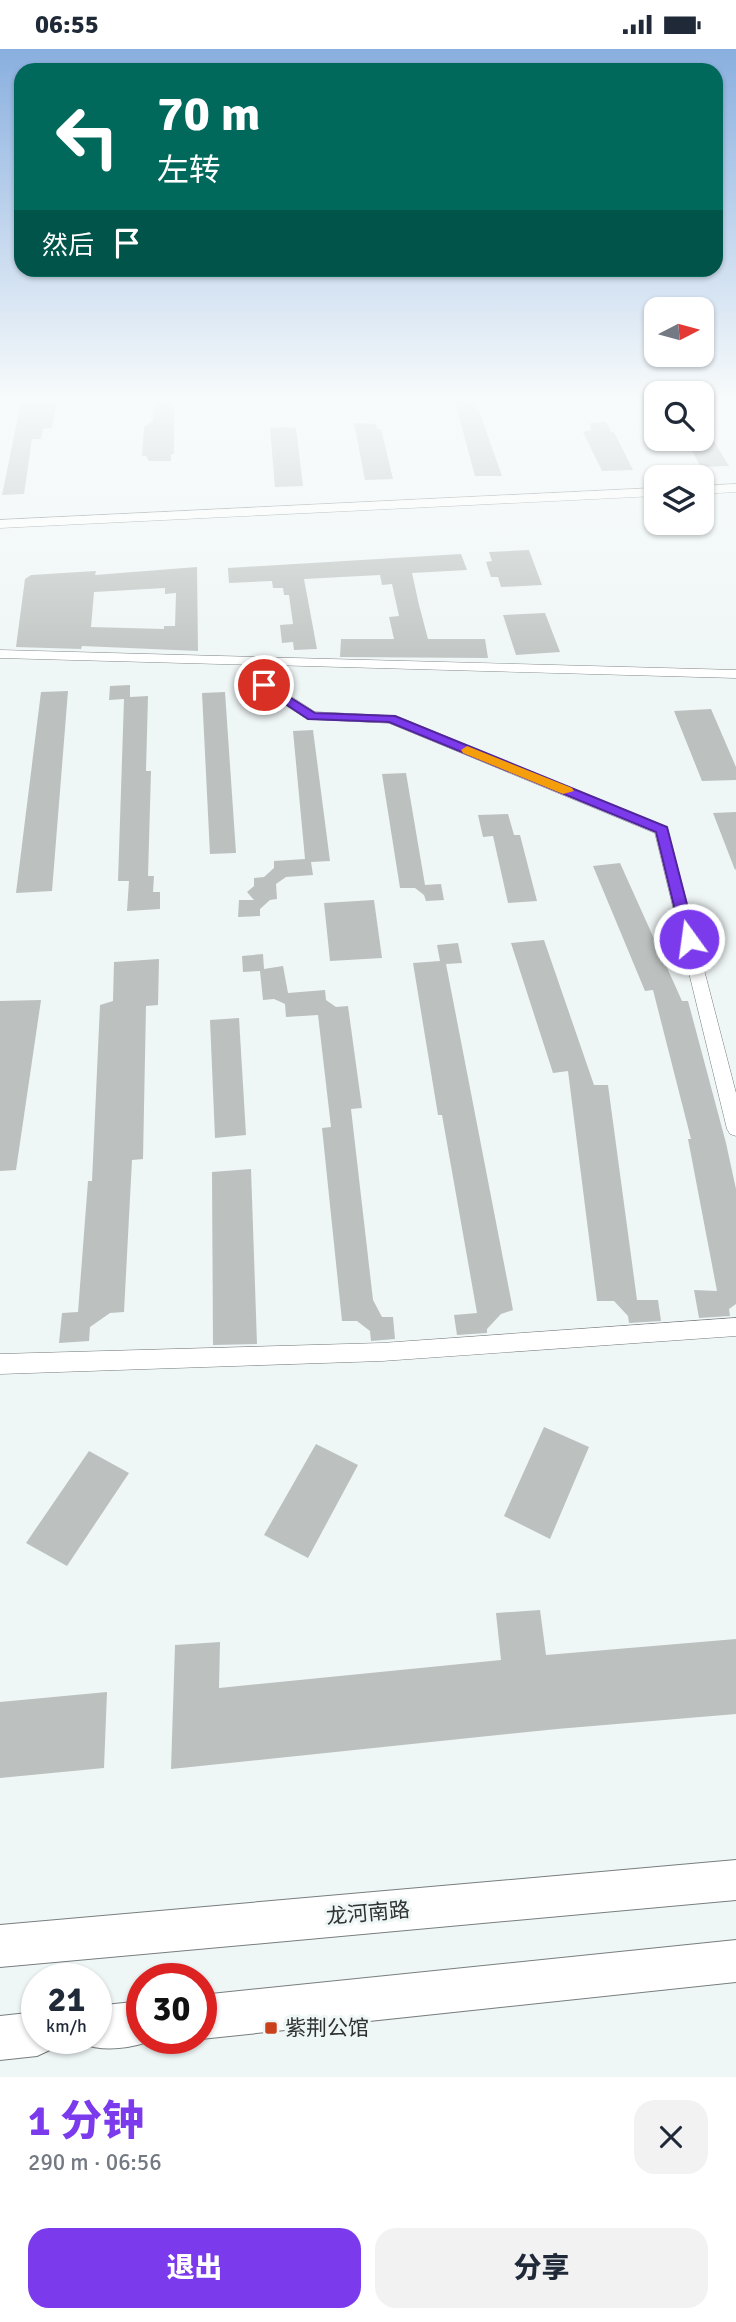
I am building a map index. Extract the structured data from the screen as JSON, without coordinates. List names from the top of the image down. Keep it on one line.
{"streets":{"main road":["龙河南路"]},"places":{"transit":["紫荆公馆"]},"north":"right","page":{"status":"06:55","turn":["70 m","左转"],"then":"然后","speed":"21 km/h","limit":"30","heading":["1 分钟","290 m · 06:56"],"buttons":["退出","分享"]}}
